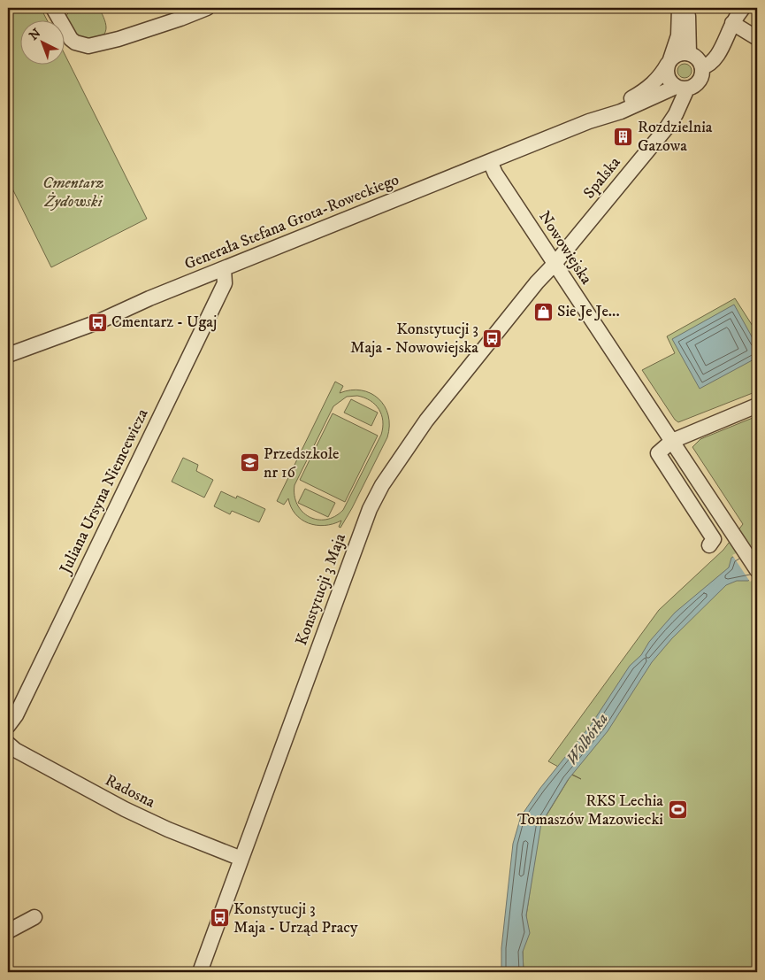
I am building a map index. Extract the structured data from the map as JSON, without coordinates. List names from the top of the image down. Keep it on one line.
{"streets":{"street":["Spalska","Generała Stefana Grota-Roweckiego","Nowowiejska","Juliana Ursyna Niemcewicza","Konstytucji 3 Maja","Radosna"]},"crossings":[["Spalska","Generała Stefana Grota-Roweckiego"],["Spalska","Nowowiejska"],["Spalska","Konstytucji 3 Maja"],["Generała Stefana Grota-Roweckiego","Nowowiejska"],["Generała Stefana Grota-Roweckiego","Juliana Ursyna Niemcewicza"],["Nowowiejska","Konstytucji 3 Maja"],["Konstytucji 3 Maja","Radosna"]],"water":["Wolbórka"],"parks":["Cmentarz Żydowski"],"places":{"building":["Rozdzielnia Gazowa"],"shop":["Sie Je Je..."],"bus stop":["Cmentarz - Ugaj","Konstytucji 3 Maja - Nowowiejska","Konstytucji 3 Maja - Urząd Pracy"],"school or university":["Przedszkole nr 16"],"sports":["RKS Lechia Tomaszów Mazowiecki"]},"north":"top left"}
